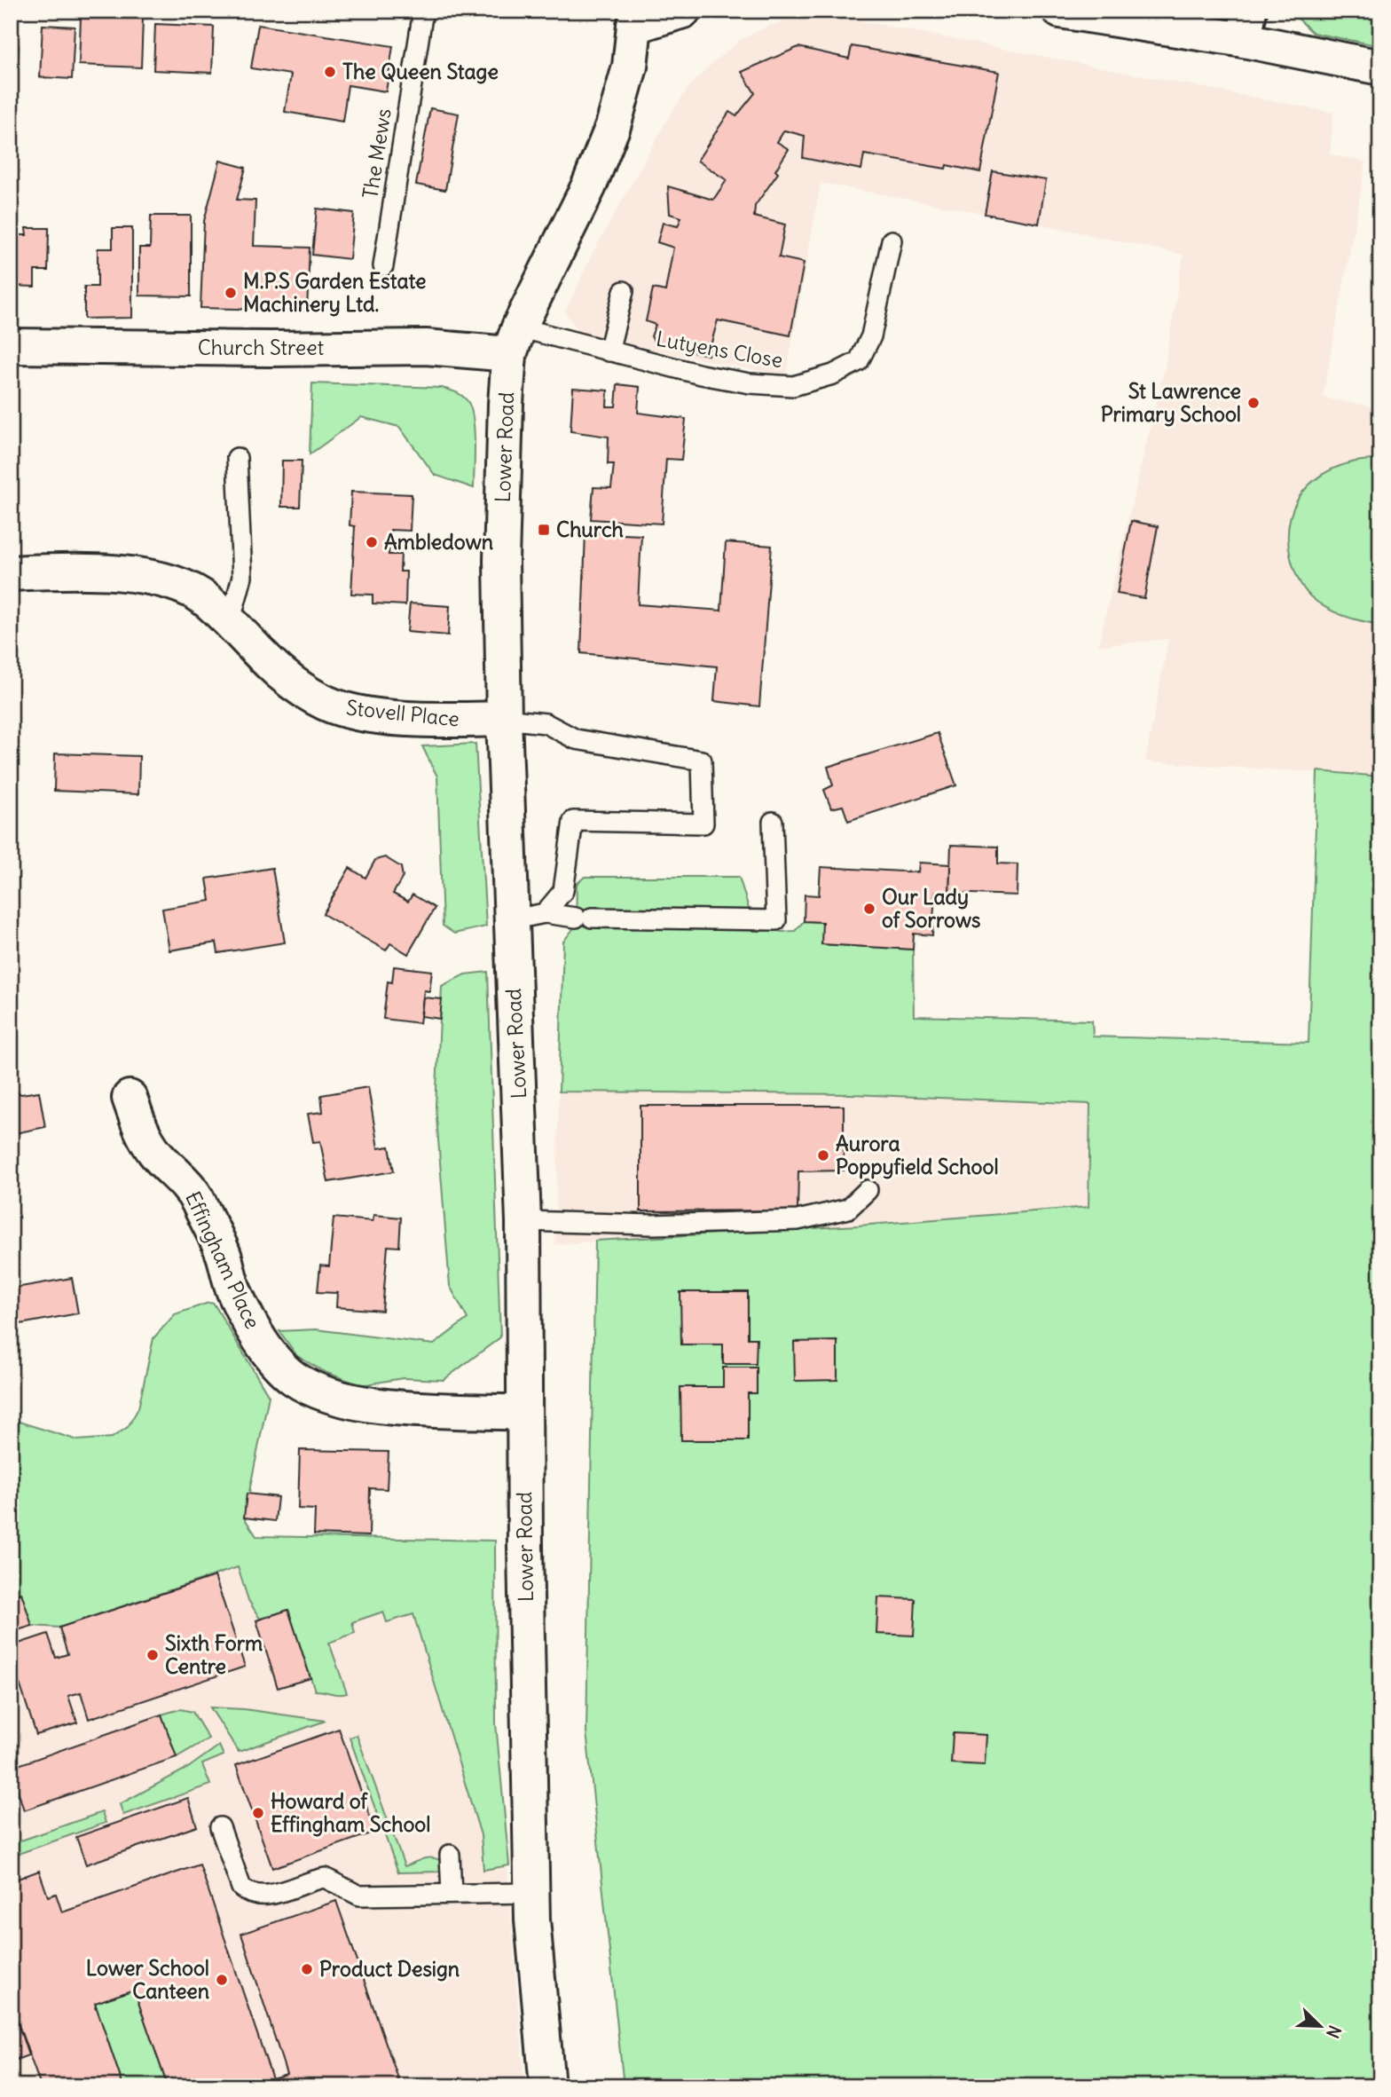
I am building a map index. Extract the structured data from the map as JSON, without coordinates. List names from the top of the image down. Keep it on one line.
{"streets":{"street":["Church Street","Lower Road","Stovell Place","Effingham Place"],"lane":["The Mews","Lutyens Close"]},"crossings":[["Church Street","Lutyens Close"],["Church Street","Lower Road"],["Lutyens Close","Lower Road"],["Lower Road","Stovell Place"],["Lower Road","Effingham Place"]],"places":{"other":["The Queen Stage","M.P.S Garden Estate Machinery Ltd.","St Lawrence Primary School","Ambledown","Our Lady of Sorrows","Aurora Poppyfield School","Sixth Form Centre","Howard of Effingham School","Product Design","Lower School Canteen"],"transit":["Church"]},"north":"bottom right"}
